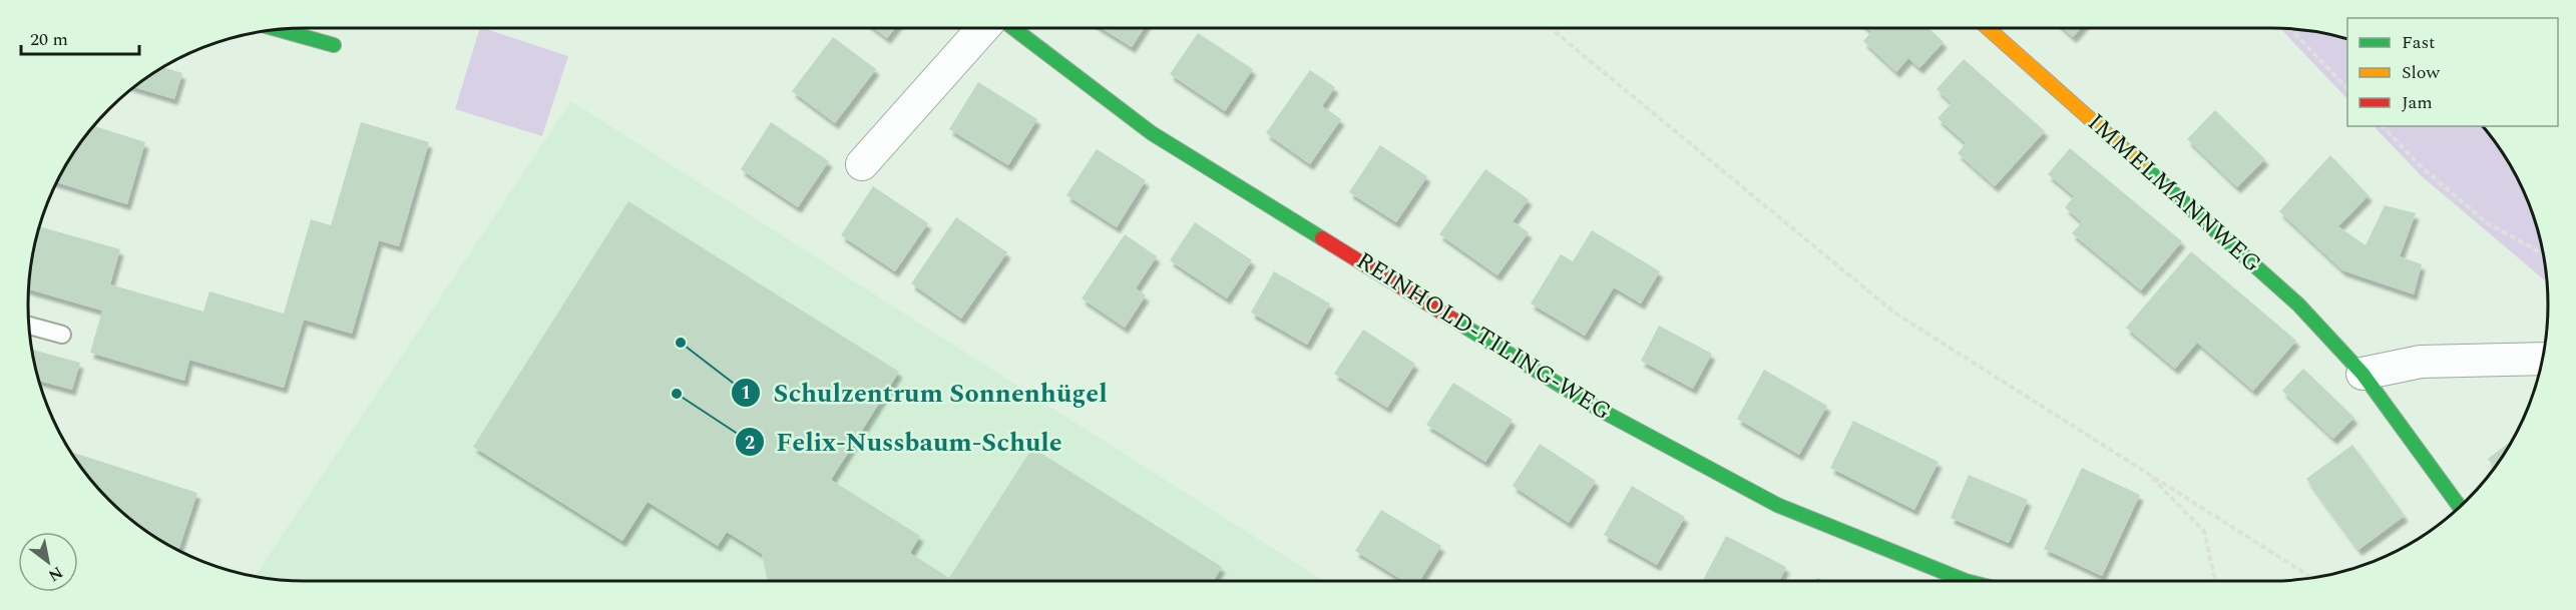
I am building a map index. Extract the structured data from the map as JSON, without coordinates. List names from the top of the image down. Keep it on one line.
{"streets":{"street":["IMMELMANNWEG","REINHOLD-TILING-WEG"]},"places":["Schulzentrum Sonnenhügel","Felix-Nussbaum-Schule"],"legend":["Fast","Slow","Jam"],"scale_bar":"20 m","north":"bottom right"}
